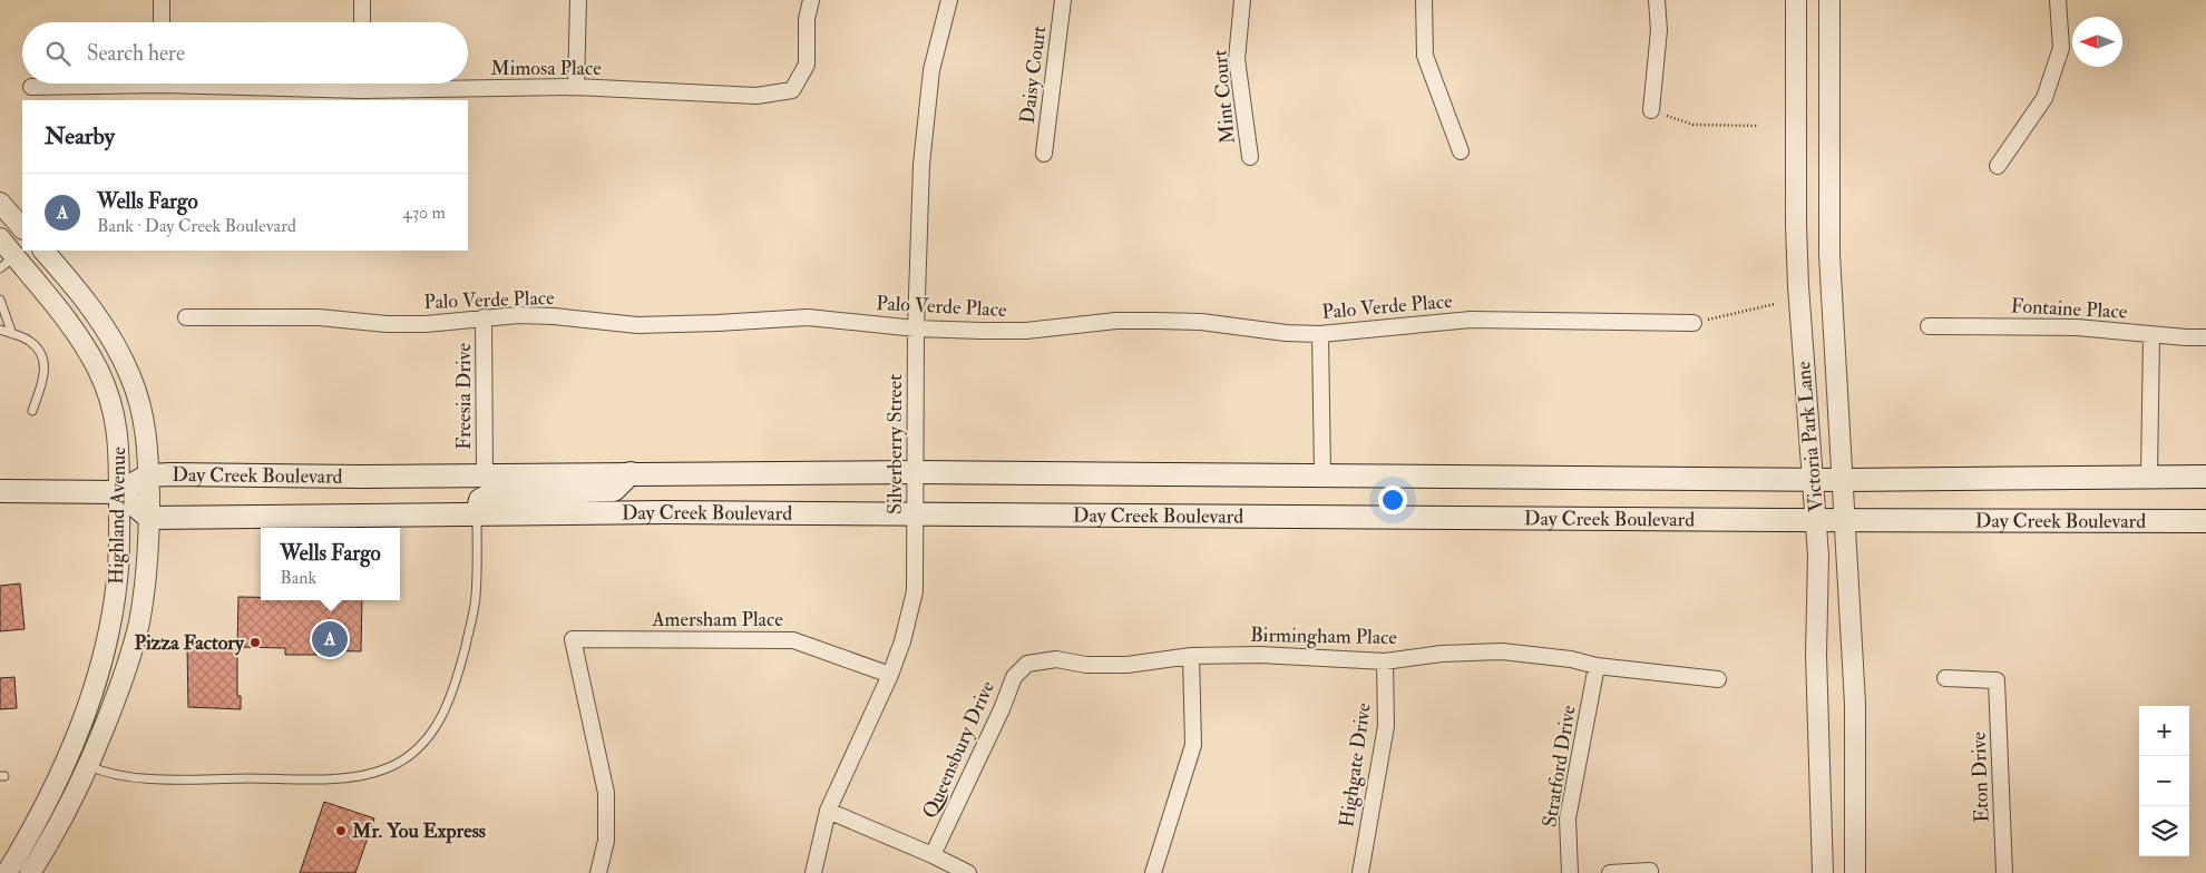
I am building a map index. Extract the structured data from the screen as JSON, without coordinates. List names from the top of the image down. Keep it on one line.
{"streets":{"main road":["Day Creek Boulevard"],"street":["Mimosa Place","Daisy Court","Mint Court","Palo Verde Place","Fontaine Place","Freesia Drive","Victoria Park Lane","Silverberry Street","Highland Avenue","Amersham Place","Birmingham Place","Queensbury Drive","Highgate Drive","Stratford Drive","Eton Drive"]},"crossings":[["Palo Verde Place","Freesia Drive"],["Palo Verde Place","Silverberry Street"],["Freesia Drive","Day Creek Boulevard"],["Victoria Park Lane","Day Creek Boulevard"],["Silverberry Street","Day Creek Boulevard"],["Silverberry Street","Amersham Place"],["Day Creek Boulevard","Highland Avenue"],["Birmingham Place","Queensbury Drive"],["Birmingham Place","Highgate Drive"],["Birmingham Place","Stratford Drive"]],"places":["Pizza Factory","Mr. You Express"],"north":"left","page":{"search":"Search here","heading":"Nearby","list":[{"mark":"A","name":"Wells Fargo","note":"Bank · Day Creek Boulevard","value":"430 m"}],"popup":["Wells Fargo","Bank"],"pins":"A","map_buttons":["+","−"]}}
